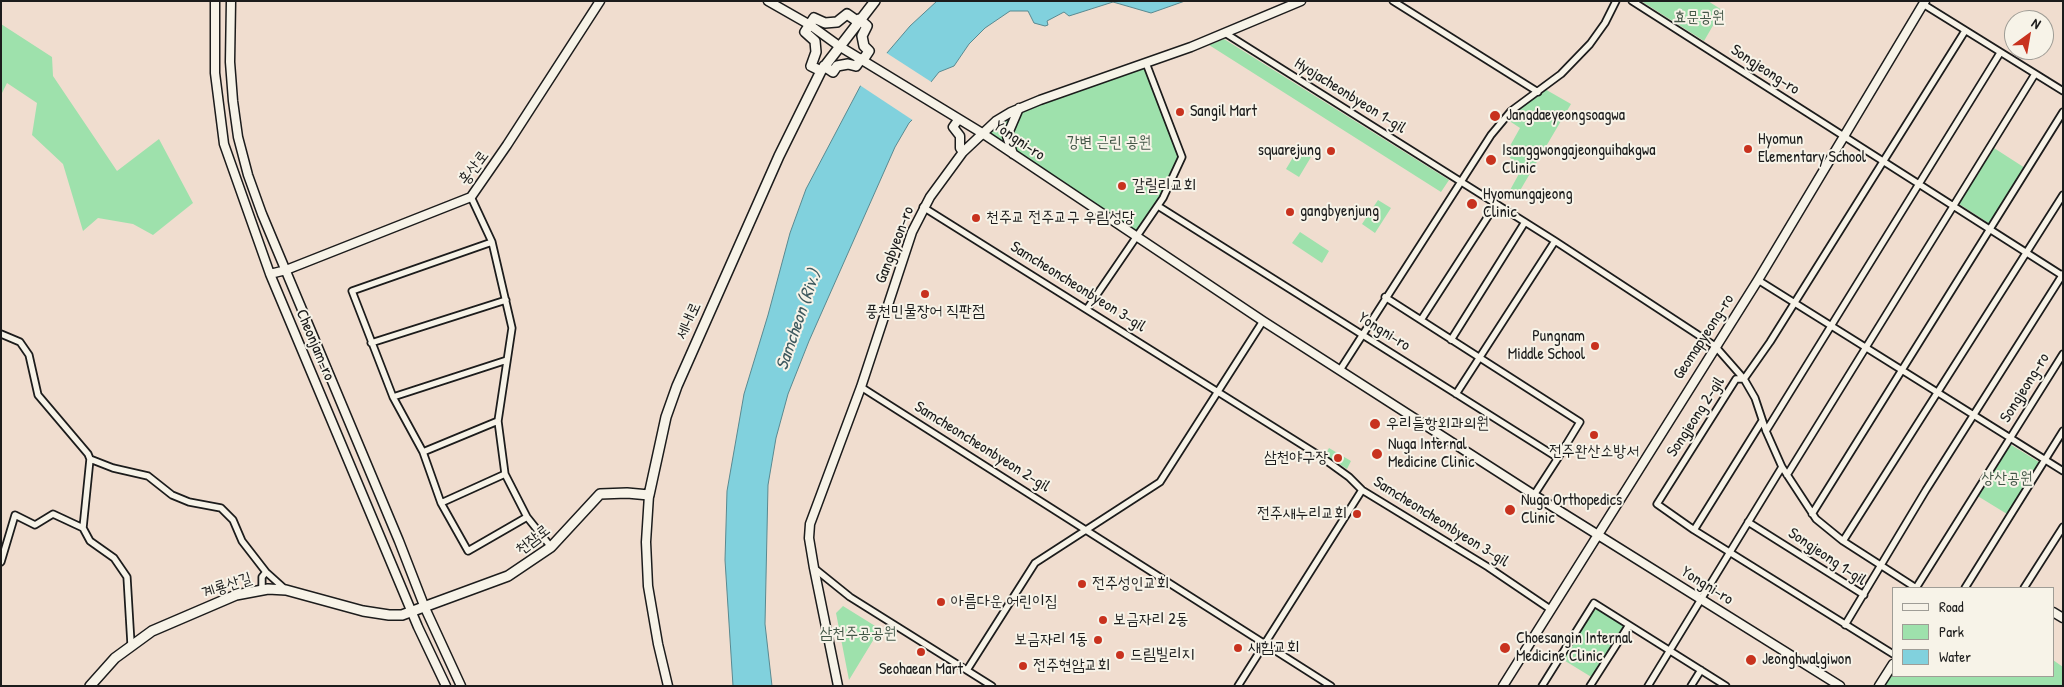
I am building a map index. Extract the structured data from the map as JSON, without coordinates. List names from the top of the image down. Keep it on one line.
{"streets":{"main road":["세내로","천잠로","계룡산길"],"street":["Songjeong-ro","Hyojacheonbyeon 1-gil","Yongni-ro","홍산로","Gangbyeon-ro","Samcheoncheonbyeon 3-gil","Geomapyeong-ro","Cheonjam-ro","Songjeong 2-gil","Samcheoncheonbyeon 2-gil","Songjeong 1-gil"]},"crossings":[["Songjeong-ro","Geomapyeong-ro"],["Songjeong-ro","Songjeong 2-gil"],["Hyojacheonbyeon 1-gil","Gangbyeon-ro"],["Hyojacheonbyeon 1-gil","Geomapyeong-ro"],["Hyojacheonbyeon 1-gil","Songjeong 2-gil"],["Yongni-ro","Gangbyeon-ro"],["Yongni-ro","세내로"],["Yongni-ro","Geomapyeong-ro"],["홍산로","Cheonjam-ro"],["Gangbyeon-ro","Samcheoncheonbyeon 3-gil"],["Gangbyeon-ro","Samcheoncheonbyeon 2-gil"],["Samcheoncheonbyeon 3-gil","Geomapyeong-ro"],["세내로","천잠로"],["Geomapyeong-ro","Songjeong 2-gil"],["Cheonjam-ro","천잠로"],["Cheonjam-ro","계룡산길"],["천잠로","계룡산길"]],"water":["Samcheon (Riv.)"],"parks":["효문공원","강변 근린 공원","상산공원","삼천주공공원"],"places":["Sangil Mart","Jangdaeyeongsoagwa","Hyomun Elementary School","squarejung","Isanggwongajeonguihakgwa Clinic","갈릴리교회","Hyomungajeong Clinic","gangbyenjung","천주교 전주교구 우림성당","풍천민물장어 직판점","Pungnam Middle School","우리들항외과의원","전주완산소방서","Nuga Internal Medicine Clinic","삼천야구장","Nuga Orthopedics Clinic","전주새누리교회","전주성인교회","아름다운 어린이집","보금자리 2동","보금자리 1동","새힘교회","Choesangin Internal Medicine Clinic","Seohaean Mart","드림빌리지","Jeonghwalgiwon","전주현암교회"],"legend":["Road","Park","Water"],"north":"top right"}
